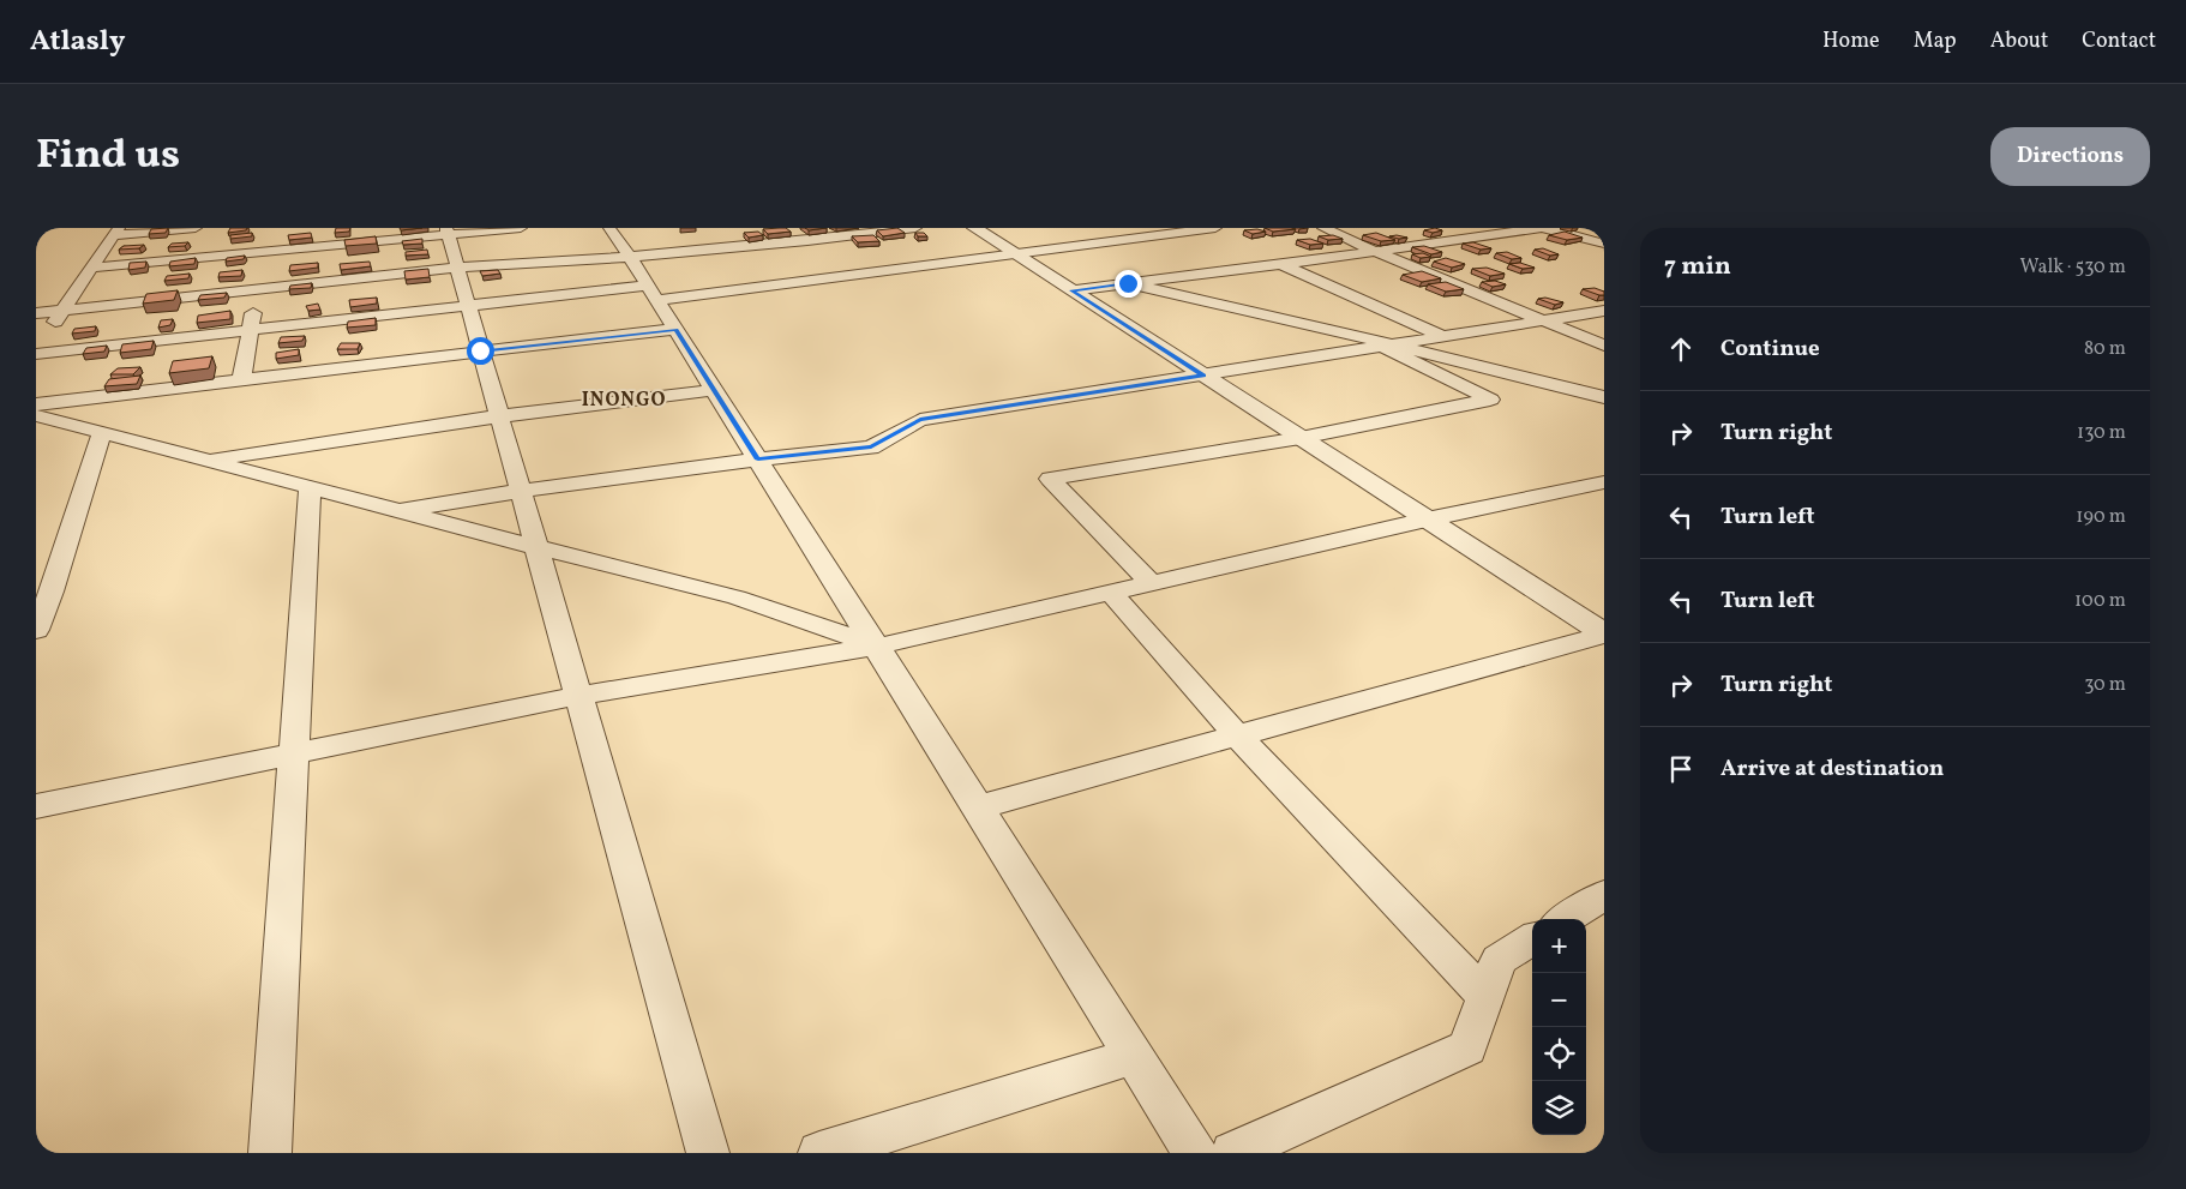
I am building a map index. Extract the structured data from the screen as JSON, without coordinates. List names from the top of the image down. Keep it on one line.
{"districts":["INONGO"],"page":{"header":"Atlasly","nav":["Home","Map","About","Contact"],"title":"Find us","buttons":"Directions","heading":["7 min","Walk · 530 m"],"list":[["Continue","80 m"],["Turn right","130 m"],["Turn left","190 m"],["Turn left","100 m"],["Turn right","30 m"],"Arrive at destination"],"map_buttons":["+","−"]}}
